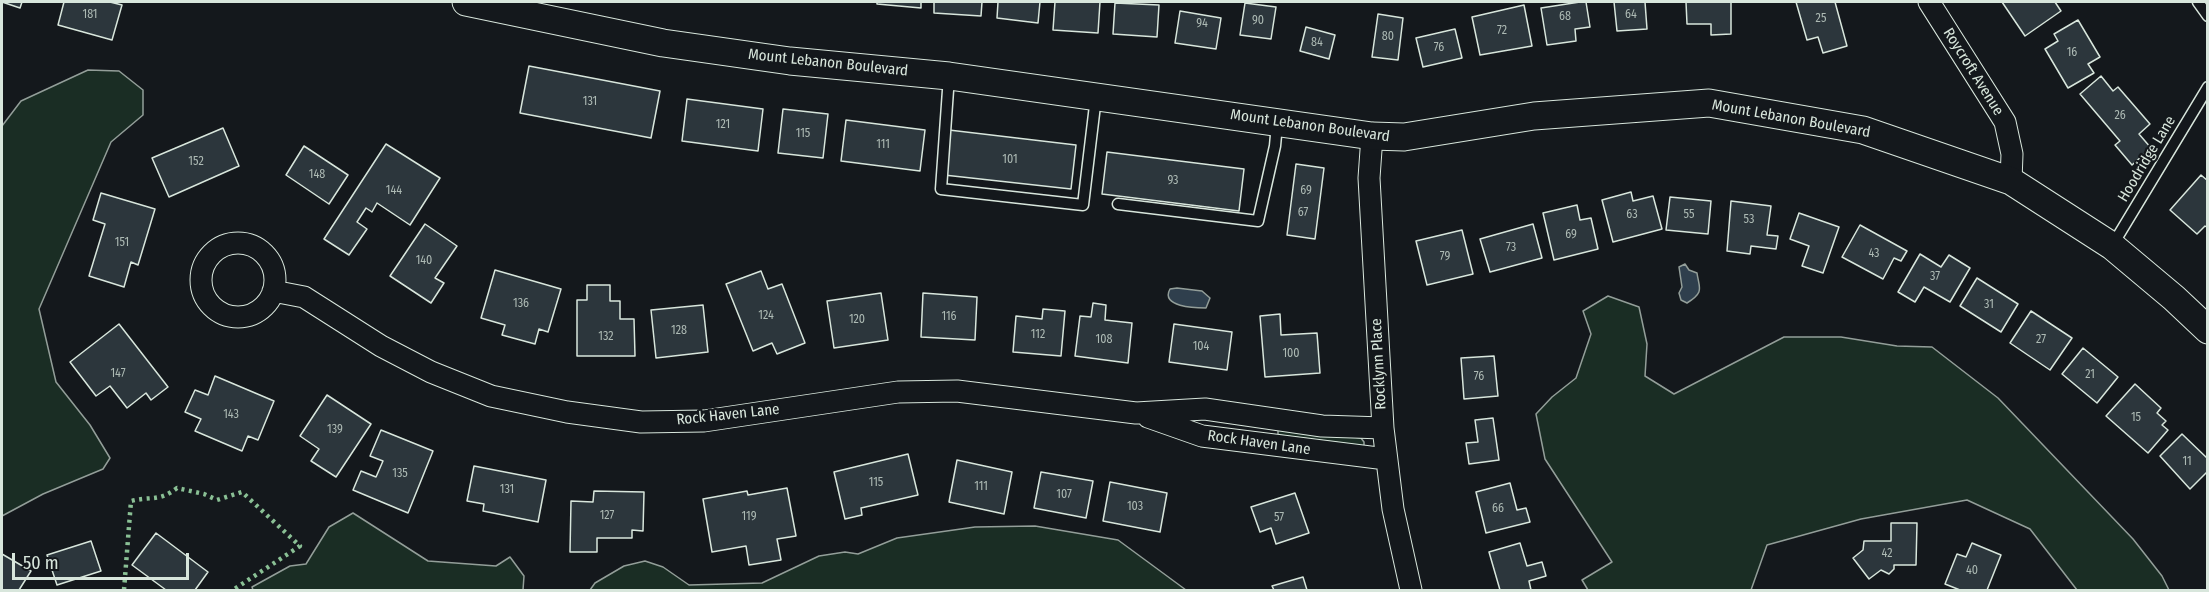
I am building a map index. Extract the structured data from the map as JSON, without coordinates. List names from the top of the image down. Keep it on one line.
{"streets":{"street":["Mount Lebanon Boulevard","Roycroft Avenue","Rocklynn Place","Rock Haven Lane"],"lane":["Hoodridge Lane"]},"crossings":[["Mount Lebanon Boulevard","Roycroft Avenue"],["Mount Lebanon Boulevard","Hoodridge Lane"],["Mount Lebanon Boulevard","Rocklynn Place"],["Rocklynn Place","Rock Haven Lane"]],"house_numbers":["181","64","68","25","90","94","72","80","84","76","16","131","26","121","115","111","101","152","148","93","144","69","67","63","55","53","69","151","73","43","79","140","37","136","31","124","116","120","128","112","132","108","27","104","100","147","21","76","143","15","139","11","135","115","111","131","107","103","66","127","119","57","42","40"],"scale_bar":"50 m"}
